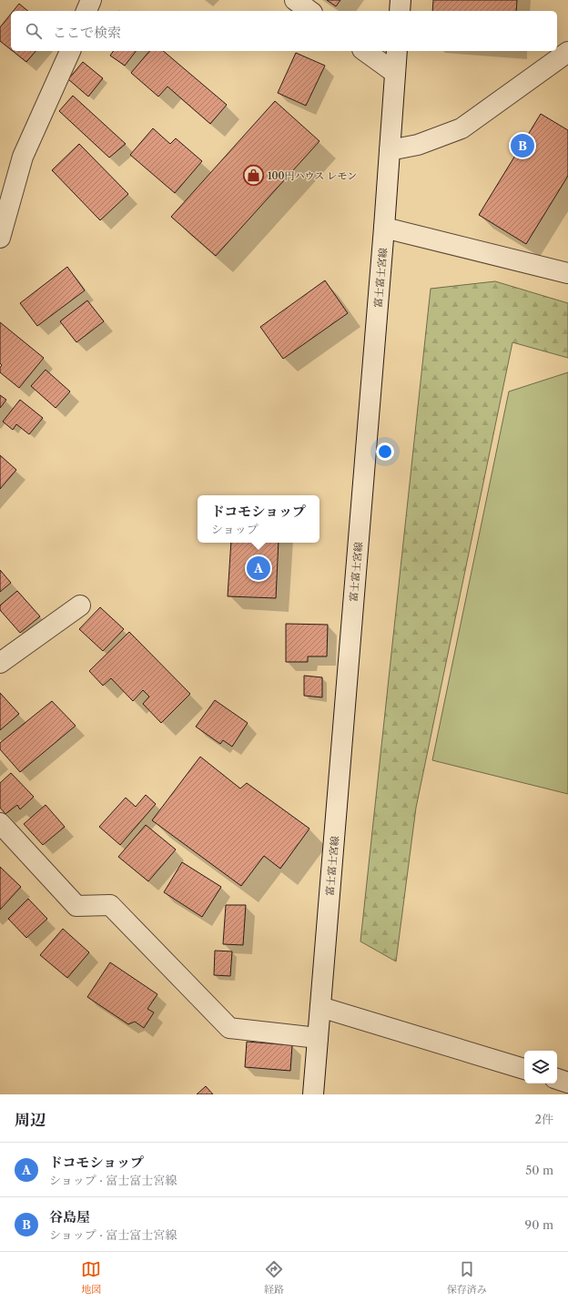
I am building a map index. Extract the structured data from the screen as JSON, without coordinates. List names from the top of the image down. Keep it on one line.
{"streets":{"street":["富士富士宮線"]},"places":{"shop":["100円ハウス レモン"]},"page":{"search":"ここで検索","pins":["B","A"],"popup":["ドコモショップ","ショップ"],"heading":["周辺","2件"],"list":[{"mark":"A","name":"ドコモショップ","note":"ショップ · 富士富士宮線","value":"50 m"},{"mark":"B","name":"谷島屋","note":"ショップ · 富士富士宮線","value":"90 m"}],"nav":["地図","経路","保存済み"]}}
